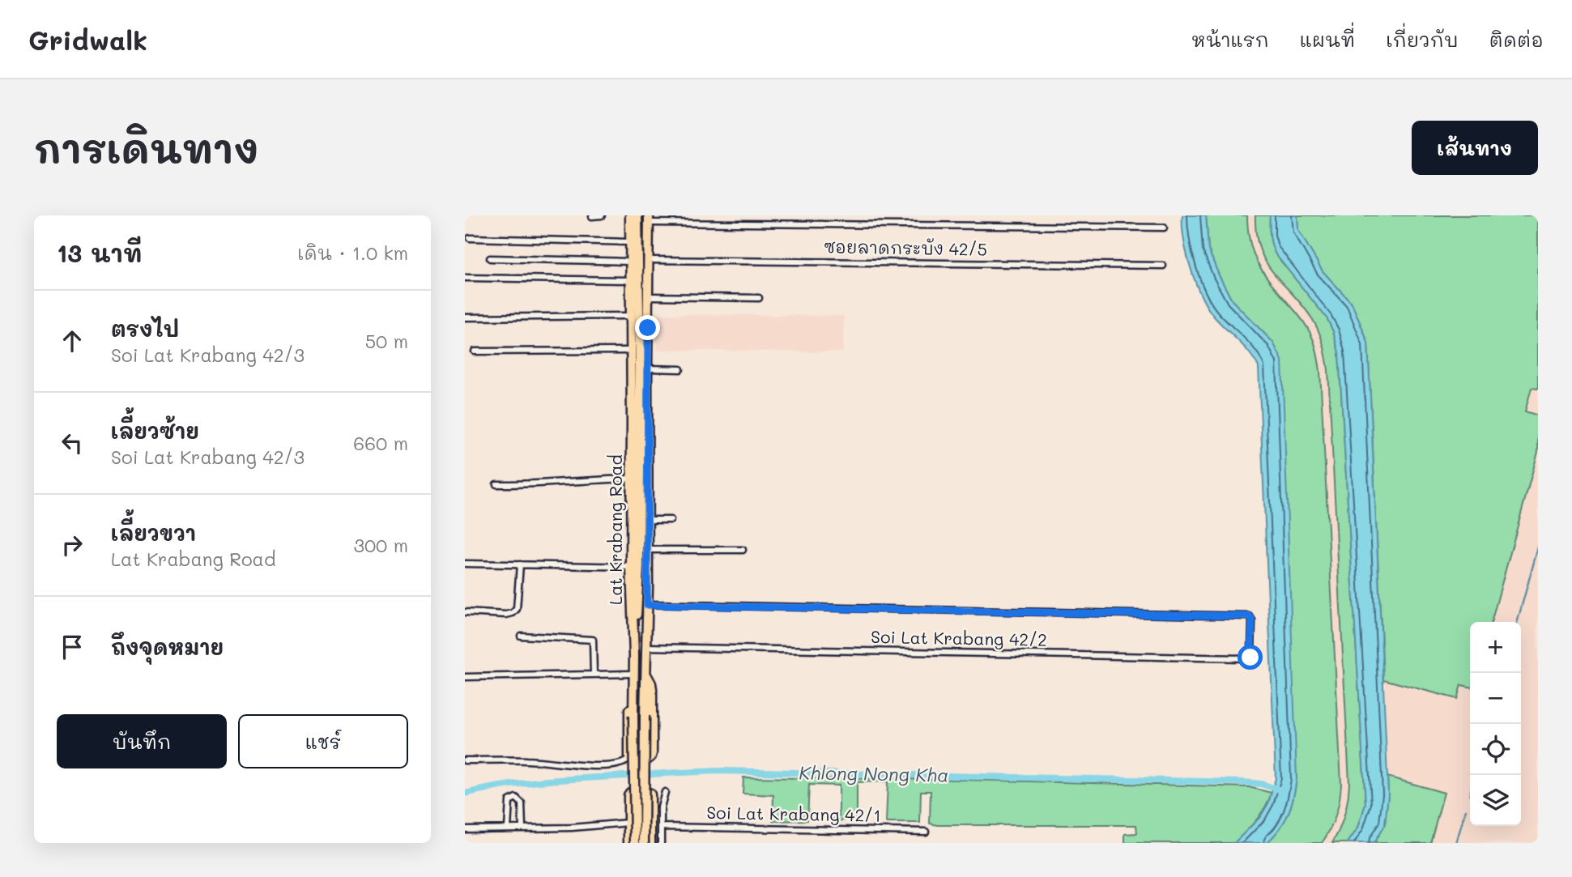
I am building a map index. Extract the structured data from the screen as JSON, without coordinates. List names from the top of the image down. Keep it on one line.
{"streets":{"main road":["Lat Krabang Road"],"street":["ซอยลาดกระบัง 42/5","Soi Lat Krabang 42/2","Soi Lat Krabang 42/1"]},"crossings":[["ซอยลาดกระบัง 42/5","Lat Krabang Road"],["Lat Krabang Road","Soi Lat Krabang 42/2"]],"water":["Khlong Nong Kha"],"page":{"header":"Gridwalk","nav":["หน้าแรก","แผนที่","เกี่ยวกับ","ติดต่อ"],"buttons":["เส้นทาง",["บันทึก","แชร์"]],"title":"การเดินทาง","heading":["13 นาที","เดิน · 1.0 km"],"list":[["ตรงไป","Soi Lat Krabang 42/3","50 m"],["เลี้ยวซ้าย","Soi Lat Krabang 42/3","660 m"],["เลี้ยวขวา","Lat Krabang Road","300 m"],"ถึงจุดหมาย"],"map_buttons":["+","−"]}}
